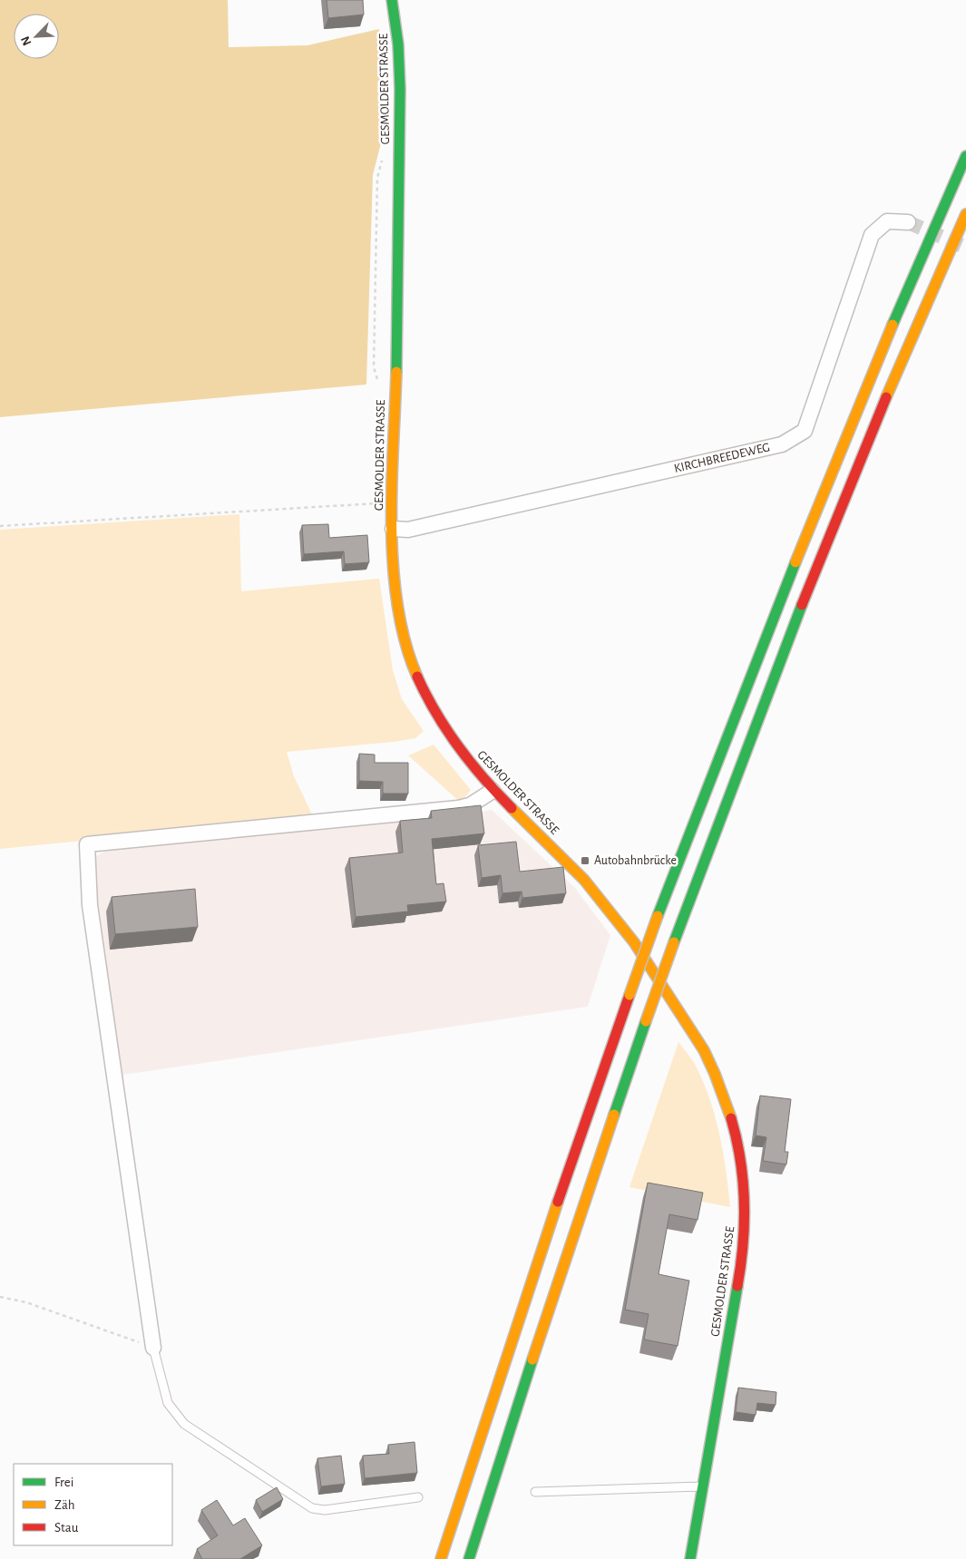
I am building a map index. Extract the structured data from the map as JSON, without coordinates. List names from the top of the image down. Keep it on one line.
{"streets":{"main road":["GESMOLDER STRASSE"],"street":["KIRCHBREEDEWEG"]},"crossings":[["GESMOLDER STRASSE","KIRCHBREEDEWEG"]],"places":{"transit":["Autobahnbrücke"]},"legend":["Frei","Zäh","Stau"],"north":"bottom left"}
